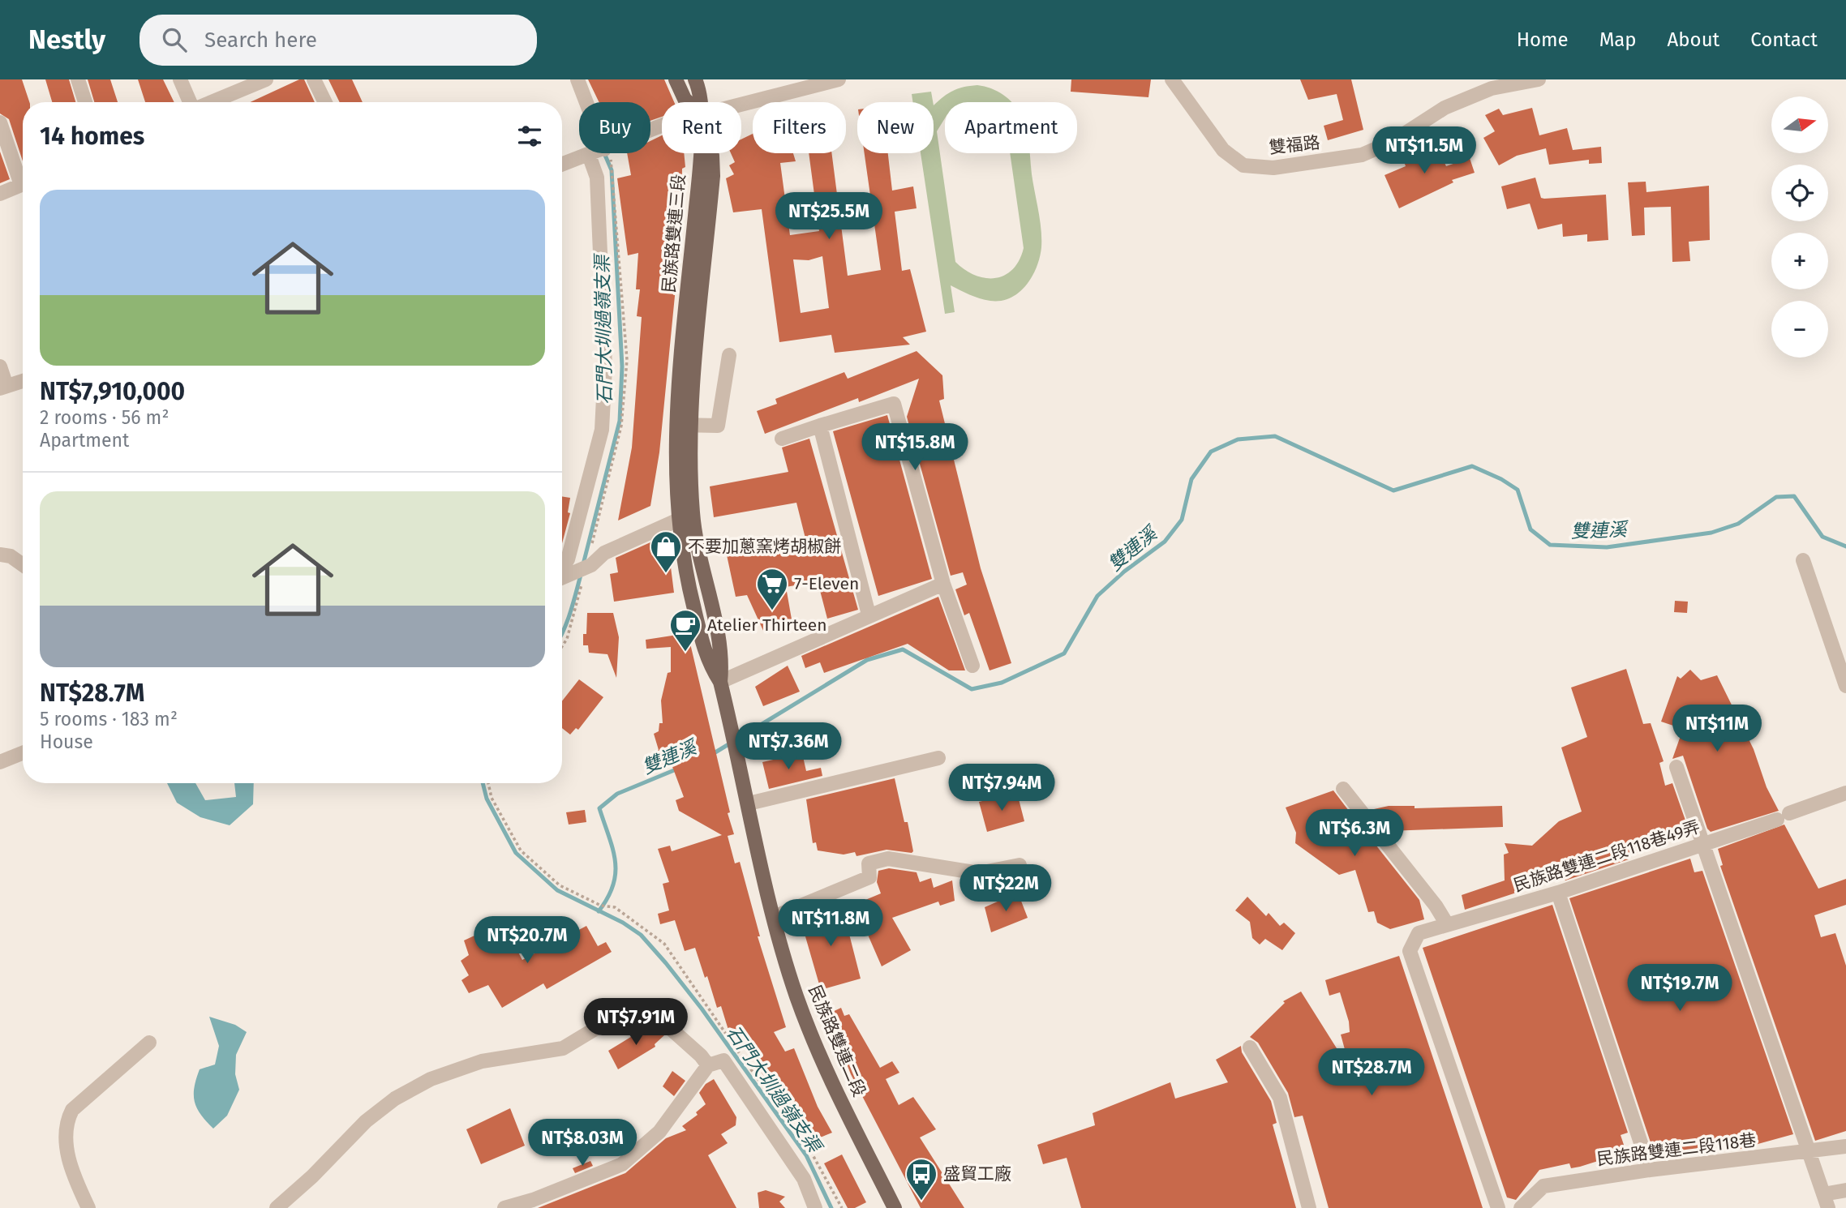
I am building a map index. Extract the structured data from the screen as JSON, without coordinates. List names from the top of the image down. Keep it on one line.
{"streets":{"main road":["民族路雙連三段","民族路雙連二段"],"street":["雙福路","民族路雙連二段118巷49弄","民族路雙連二段118巷"]},"crossings":[["民族路雙連三段","民族路雙連二段"]],"water":["石門大圳過嶺支渠","雙連溪"],"places":{"shop":["不要加蔥窯烤胡椒餅"],"supermarket":["7-Eleven"],"cafe":["Atelier Thirteen"],"bus stop":["盛貿工廠"]},"north":"right","page":{"header":"Nestly","search":"Search here","nav":["Home","Map","About","Contact"],"map_buttons":["+","−"],"chip":["Buy","Rent","Filters","New","Apartment"],"heading":"14 homes","price":["NT$11.5M","NT$25.5M","NT$15.8M","NT$11M","NT$7.36M","NT$7.94M","NT$6.3M","NT$22M","NT$11.8M","NT$20.7M","NT$19.7M","NT$7.91M","NT$28.7M","NT$8.03M"],"list":[{"name":"NT$7,910,000","note":"2 rooms · 56 m² · Apartment"},{"name":"NT$28.7M","note":"5 rooms · 183 m² · House"}]}}
